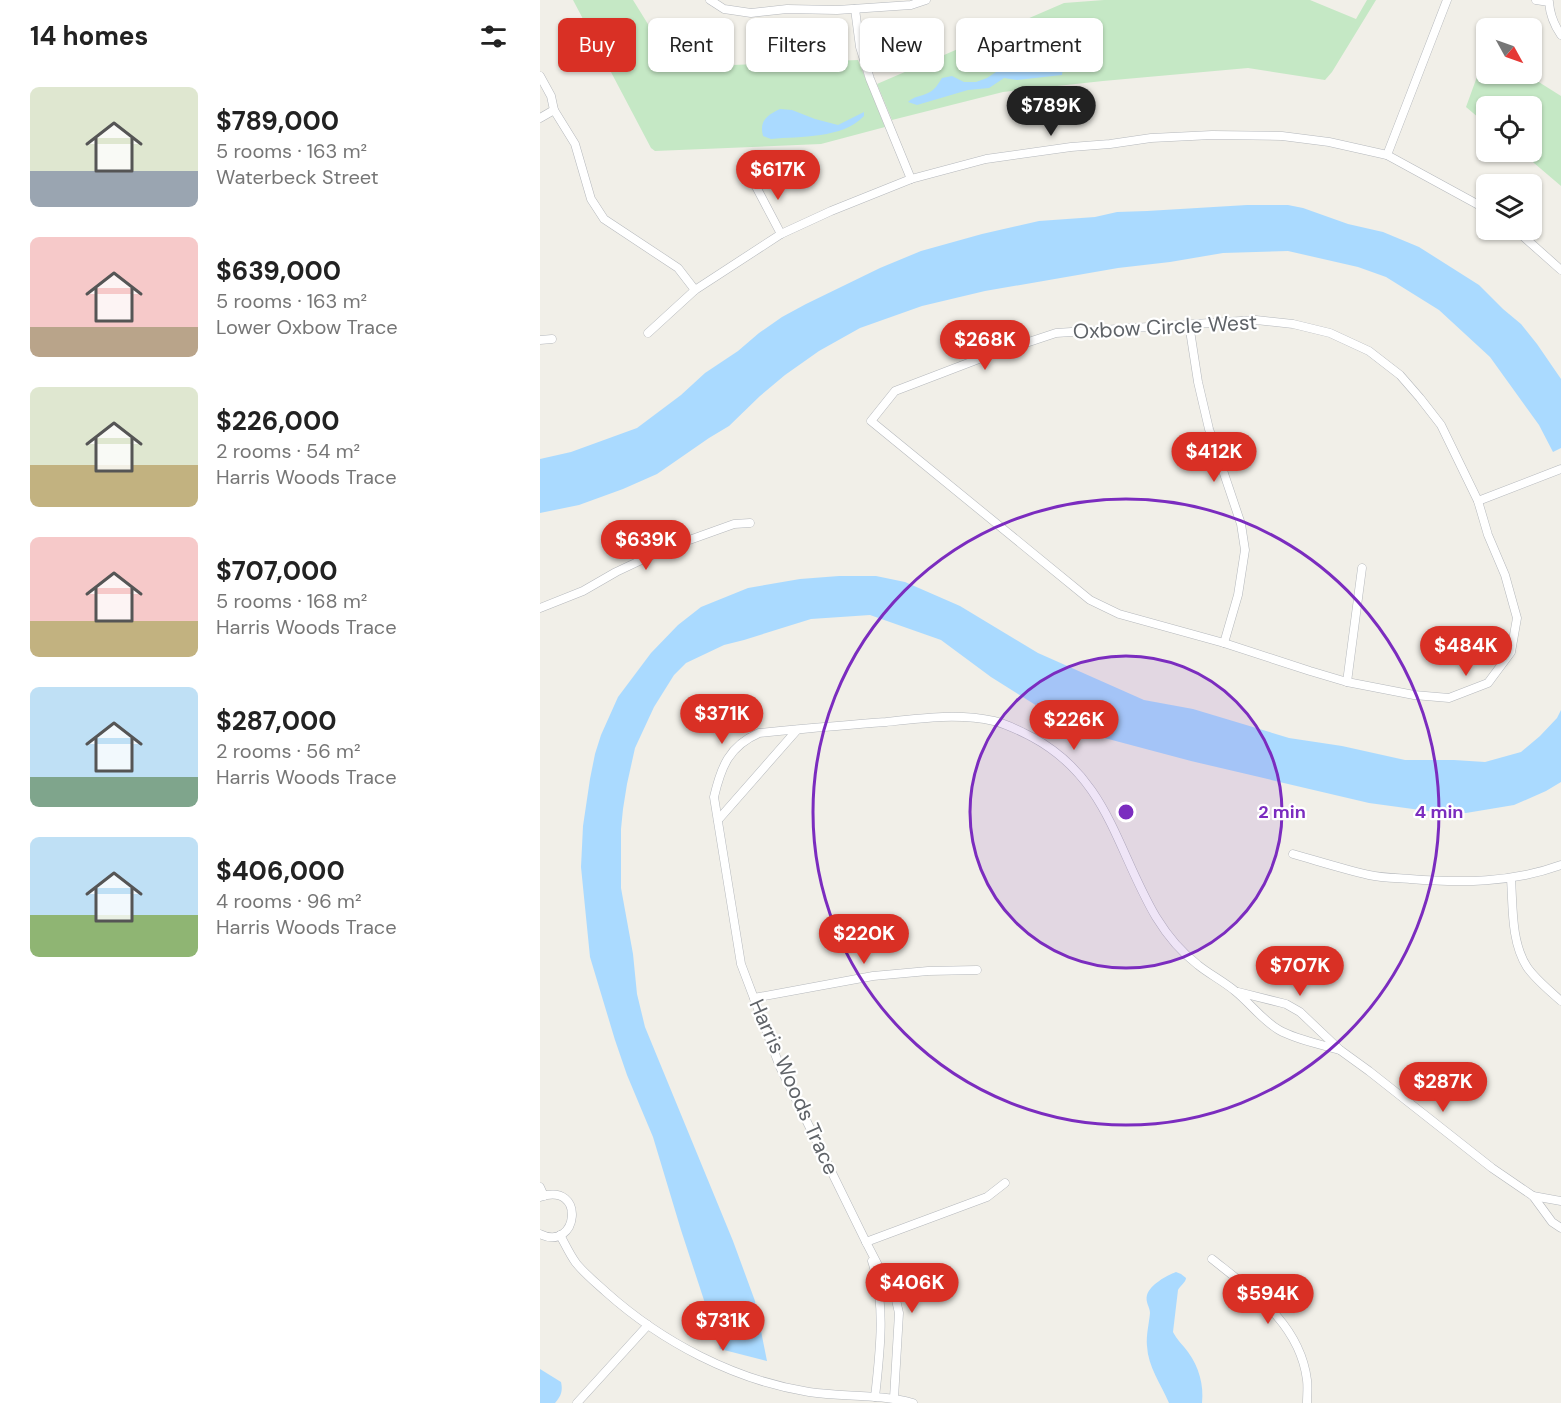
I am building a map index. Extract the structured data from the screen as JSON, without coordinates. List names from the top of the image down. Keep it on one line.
{"streets":{"street":["Oxbow Circle West","Harris Woods Trace"]},"north":"bottom right","page":{"heading":"14 homes","chip":["Buy","Rent","Filters","New","Apartment"],"list":[{"name":"$789,000","note":"5 rooms · 163 m² · Waterbeck Street"},{"name":"$639,000","note":"5 rooms · 163 m² · Lower Oxbow Trace"},{"name":"$226,000","note":"2 rooms · 54 m² · Harris Woods Trace"},{"name":"$707,000","note":"5 rooms · 168 m² · Harris Woods Trace"},{"name":"$287,000","note":"2 rooms · 56 m² · Harris Woods Trace"},{"name":"$406,000","note":"4 rooms · 96 m² · Harris Woods Trace"}],"price":["$789K","$617K","$268K","$412K","$639K","$484K","$371K","$226K","$220K","$707K","$287K","$406K","$594K","$731K"]},"rings":["2 min","4 min"]}
